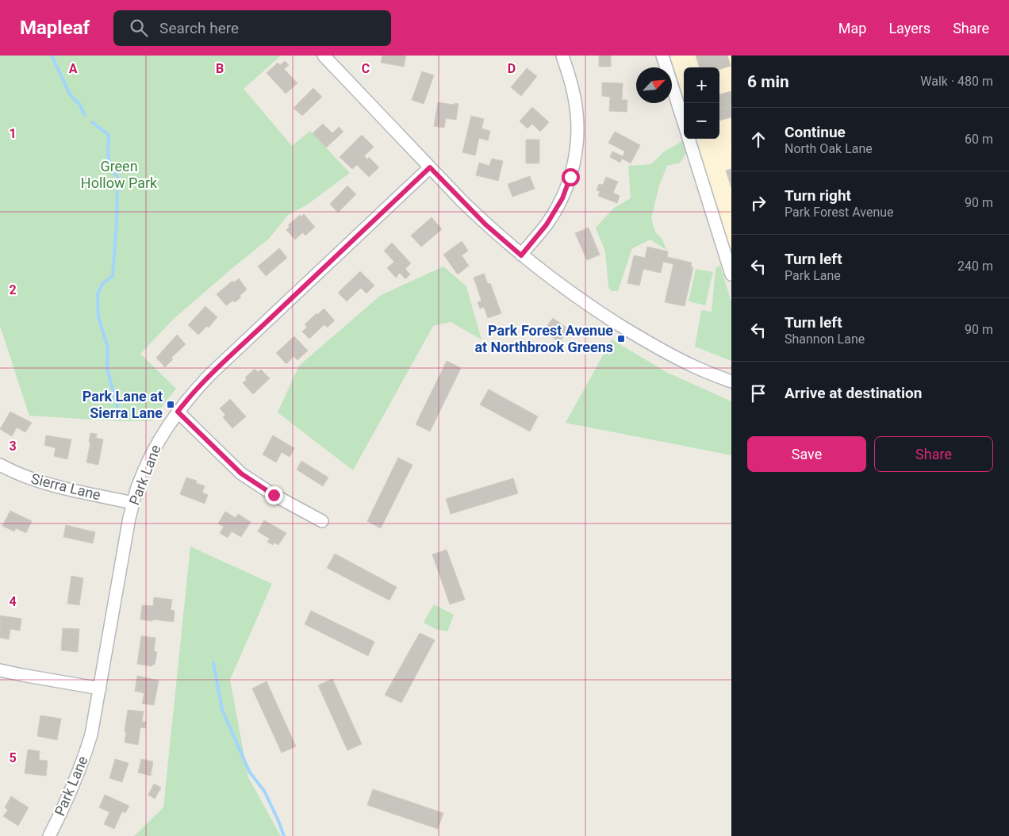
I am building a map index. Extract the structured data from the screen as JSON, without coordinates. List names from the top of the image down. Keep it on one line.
{"streets":{"street":["Park Lane","Sierra Lane"]},"crossings":[["Park Lane","Sierra Lane"]],"parks":["Green Hollow Park"],"places":{"transit":["Park Forest Avenue at Northbrook Greens","Park Lane at Sierra Lane"]},"north":"top right","page":{"header":"Mapleaf","search":"Search here","nav":["Map","Layers","Share"],"heading":["6 min","Walk · 480 m"],"map_buttons":["+","−"],"list":[["Continue","North Oak Lane","60 m"],["Turn right","Park Forest Avenue","90 m"],["Turn left","Park Lane","240 m"],["Turn left","Shannon Lane","90 m"],"Arrive at destination"],"buttons":["Save","Share"]},"grid":{"columns":["A","B","C","D"],"rows":["1","2","3","4","5"]}}
